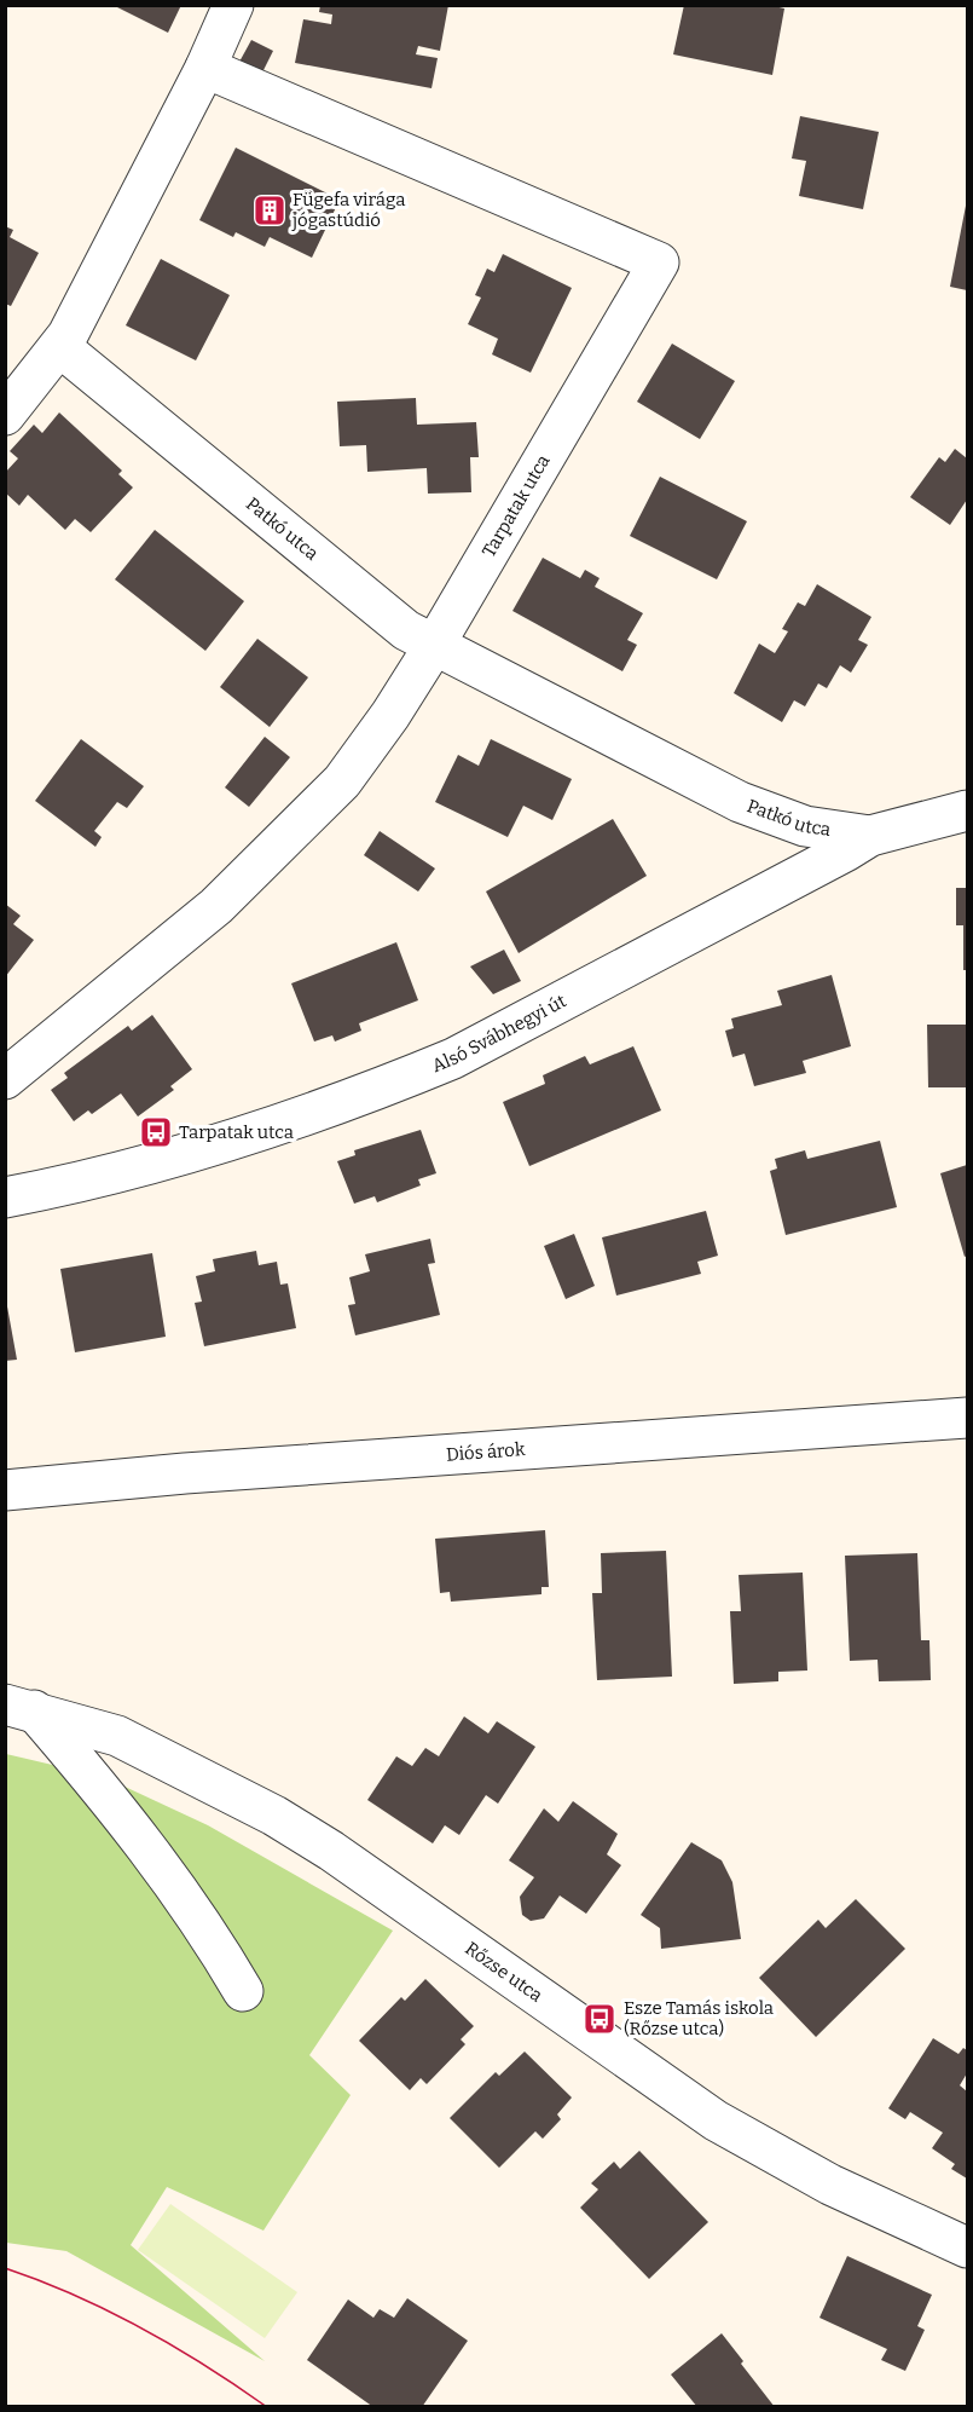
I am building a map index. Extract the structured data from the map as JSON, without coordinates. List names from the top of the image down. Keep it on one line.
{"streets":{"street":["Tarpatak utca","Patkó utca","Alsó Svábhegyi út","Diós árok","Rőzse utca"]},"crossings":[["Tarpatak utca","Patkó utca"],["Patkó utca","Alsó Svábhegyi út"]],"places":{"building":["Fügefa virága jógastúdió"],"bus stop":["Tarpatak utca","Esze Tamás iskola (Rőzse utca)"]}}
